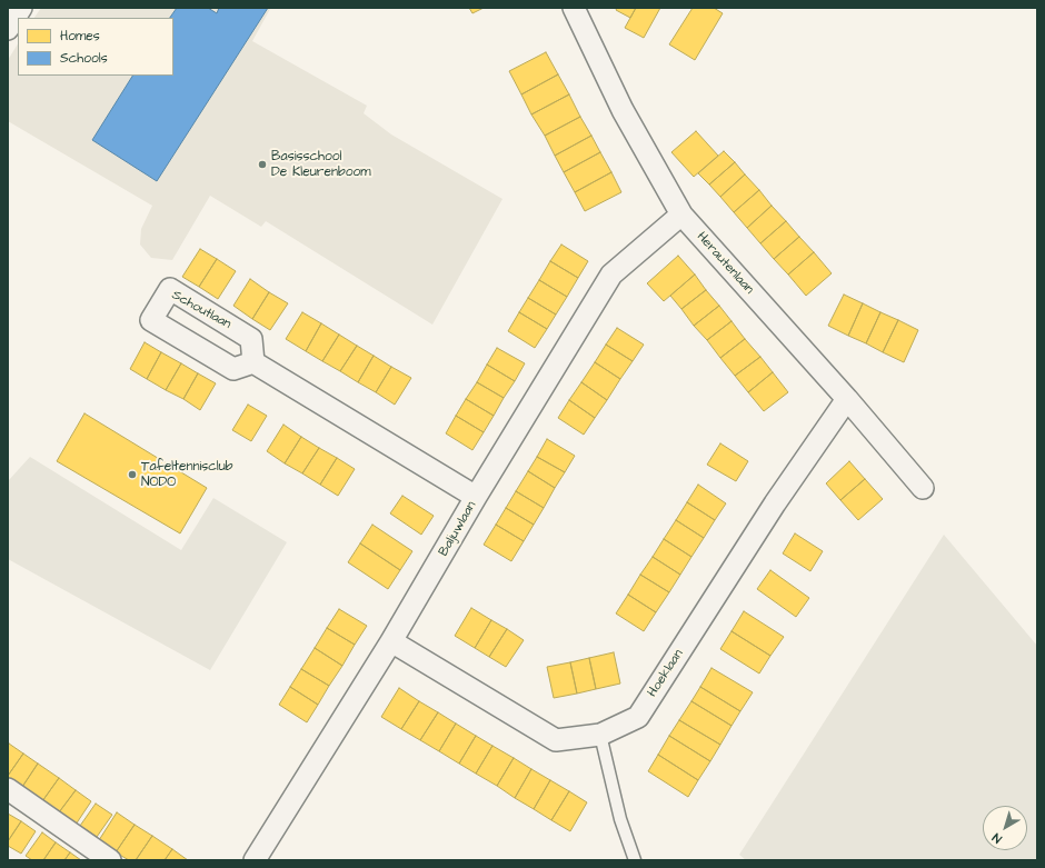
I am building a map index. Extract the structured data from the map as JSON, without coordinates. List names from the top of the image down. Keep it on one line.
{"streets":{"street":["Herautenlaan","Schoutlaan","Baljuwlaan","Hoeklaan"]},"crossings":[["Herautenlaan","Baljuwlaan"],["Herautenlaan","Hoeklaan"],["Baljuwlaan","Hoeklaan"]],"places":["Basisschool De Kleurenboom","Tafeltennisclub NODO"],"legend":["Homes","Schools"],"north":"bottom left"}
